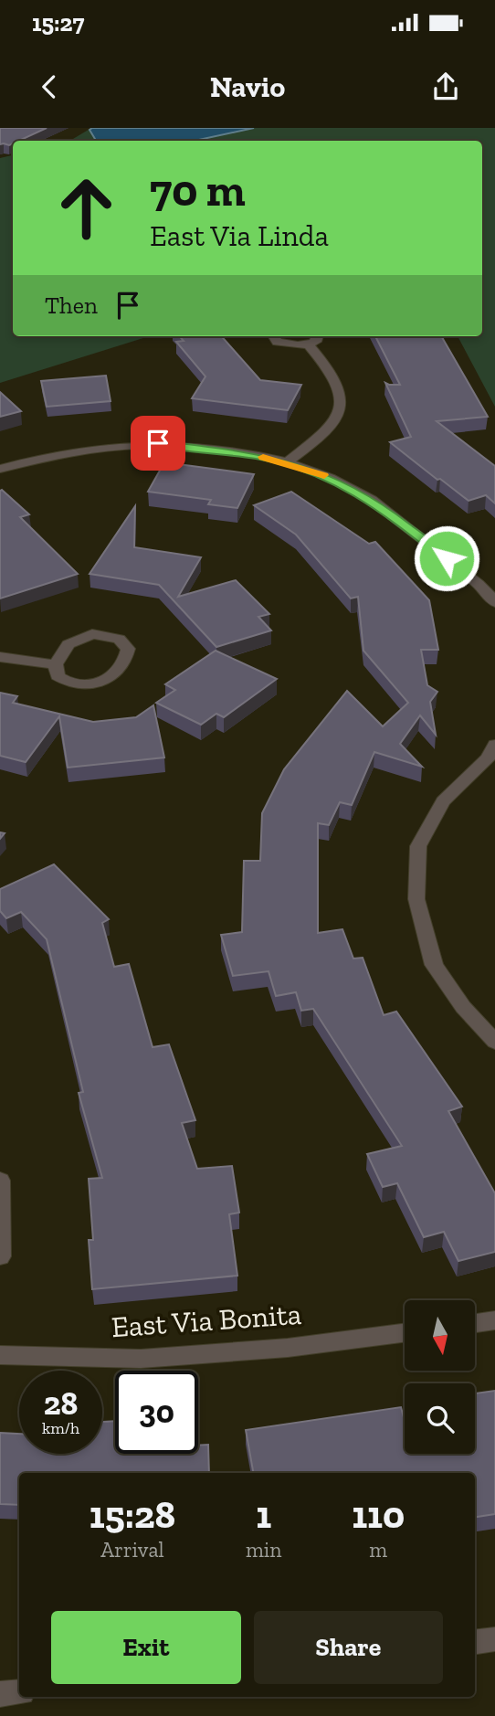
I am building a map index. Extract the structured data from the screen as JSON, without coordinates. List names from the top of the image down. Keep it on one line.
{"streets":{"street":["East Via Bonita"]},"north":"bottom","page":{"status":"15:27","header":"Navio","turn":["70 m","East Via Linda"],"then":"Then","speed":"28 km/h","limit":"30","eta":["15:28","Arrival","1","min","110","m"],"buttons":["Exit","Share"]}}
